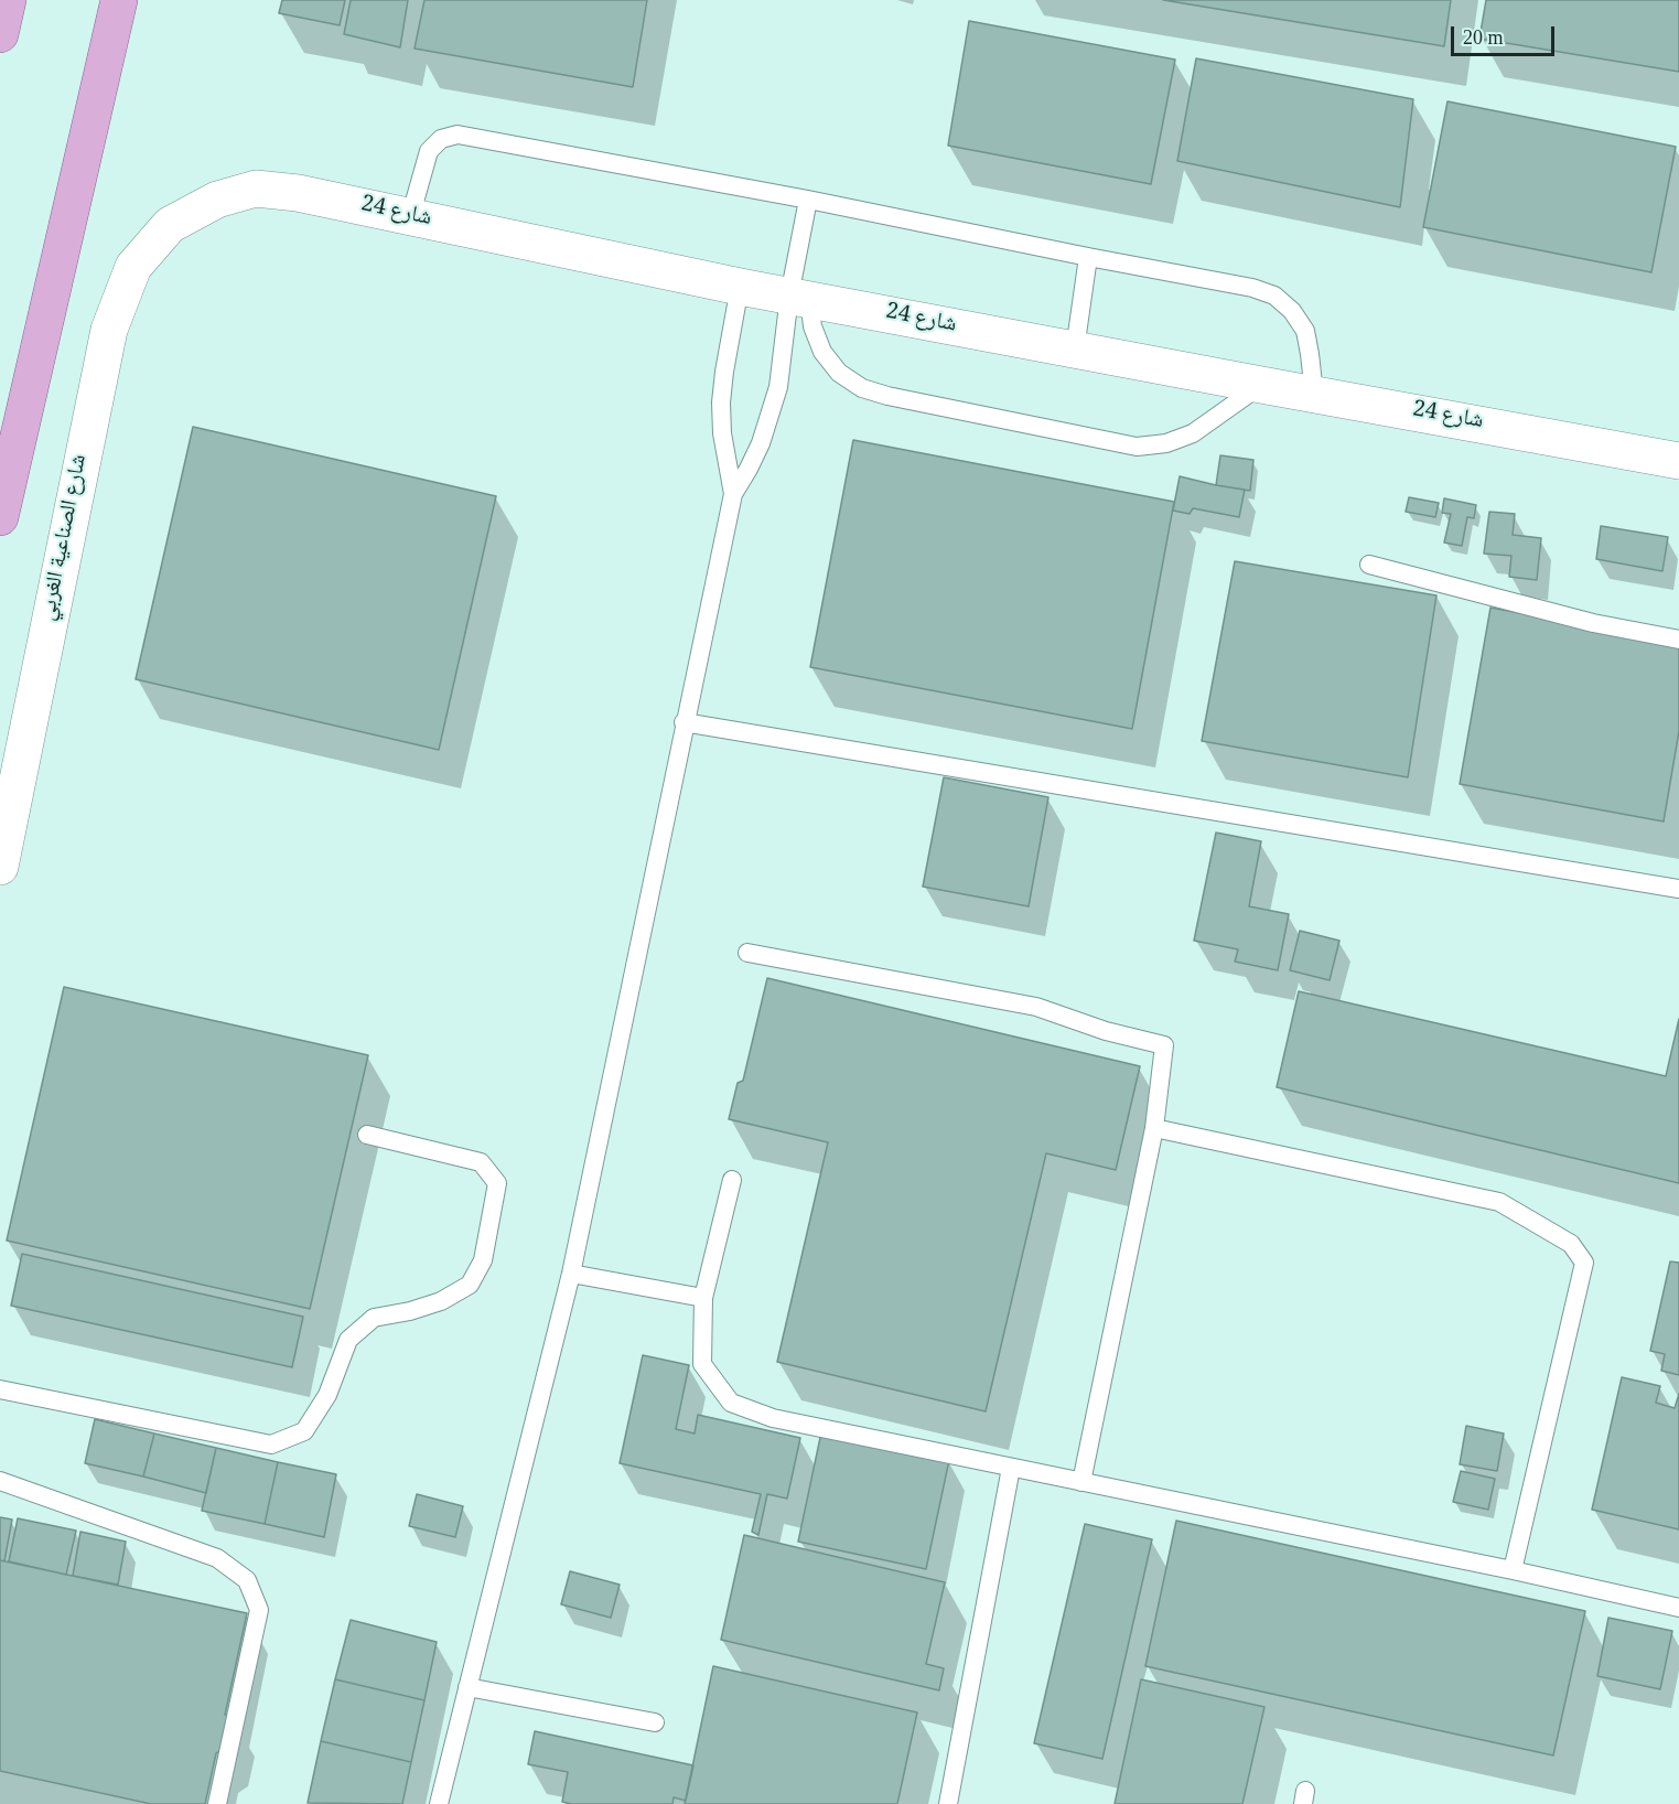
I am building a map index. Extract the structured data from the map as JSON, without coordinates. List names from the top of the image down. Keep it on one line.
{"streets":{"street":["شارع 24","شارع الصناعية الغربي"]},"crossings":[["شارع 24","شارع الصناعية الغربي"]],"scale_bar":"20 m"}
